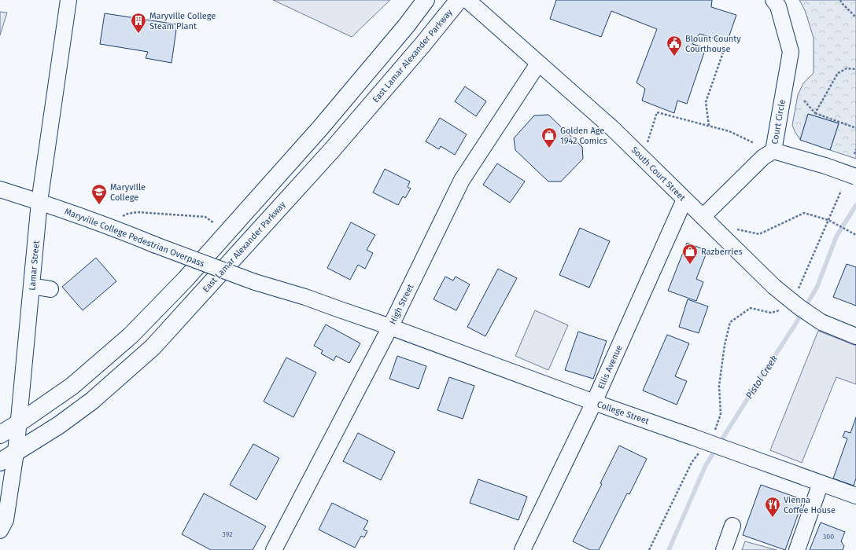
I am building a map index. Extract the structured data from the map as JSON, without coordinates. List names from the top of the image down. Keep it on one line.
{"streets":{"highway":["East Lamar Alexander Parkway"],"street":["Court Circle","South Court Street","Maryville College Pedestrian Overpass","Lamar Street","High Street","Ellis Avenue","College Street"]},"crossings":[["East Lamar Alexander Parkway","Lamar Street"],["Court Circle","South Court Street"],["South Court Street","High Street"],["South Court Street","Ellis Avenue"],["Maryville College Pedestrian Overpass","Lamar Street"],["Maryville College Pedestrian Overpass","High Street"],["Maryville College Pedestrian Overpass","College Street"],["High Street","College Street"],["Ellis Avenue","College Street"]],"water":["Pistol Creek"],"places":{"building":["Maryville College Steam Plant"],"public building":["Blount County Courthouse"],"shop":["Golden Age 1942 Comics","Razberries"],"school or university":["Maryville College"],"restaurant":["Vienna Coffee House"]},"house_numbers":["392","300"]}
